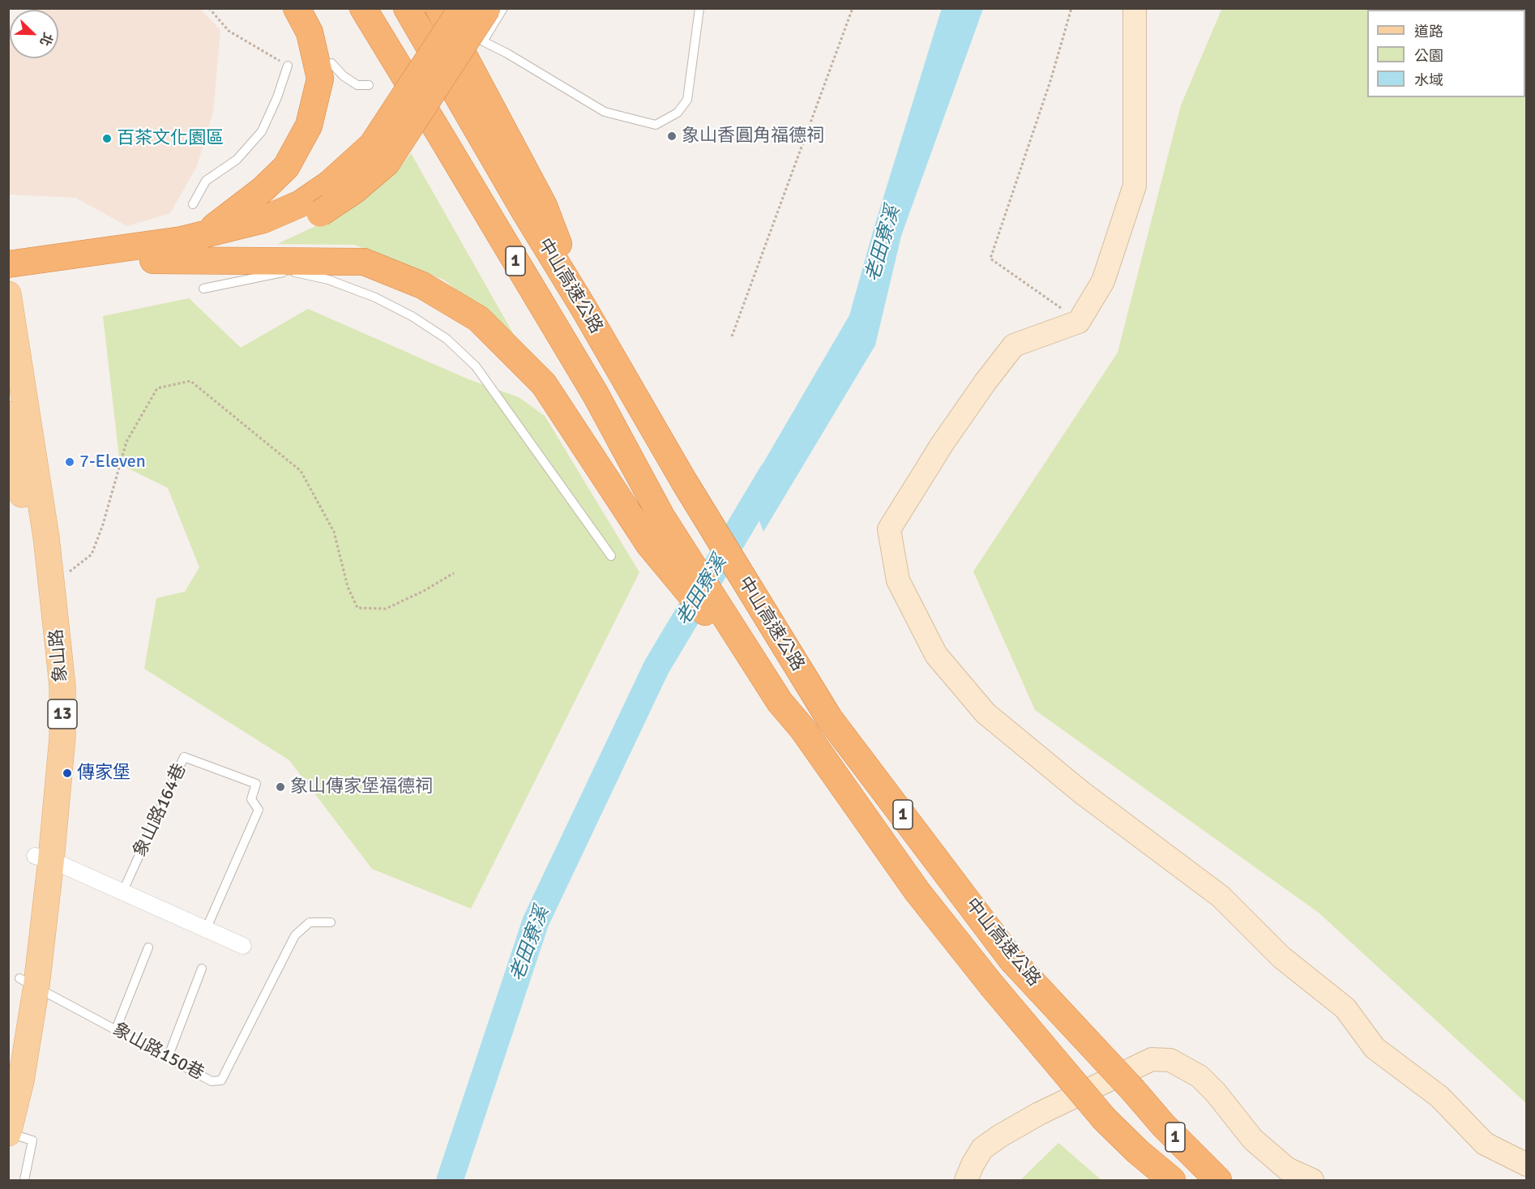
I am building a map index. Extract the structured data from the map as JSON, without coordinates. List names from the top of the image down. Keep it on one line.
{"streets":{"highway":["1","中山高速公路"],"main road":["象山路","13"],"lane":["象山路164巷","象山路150巷"]},"crossings":[["象山路","象山路150巷"]],"water":["老田寮溪"],"places":["象山香圓角福德祠","百茶文化園區","7-Eleven","傳家堡","象山傳家堡福德祠"],"legend":["道路","公園","水域"],"north":"bottom right"}
